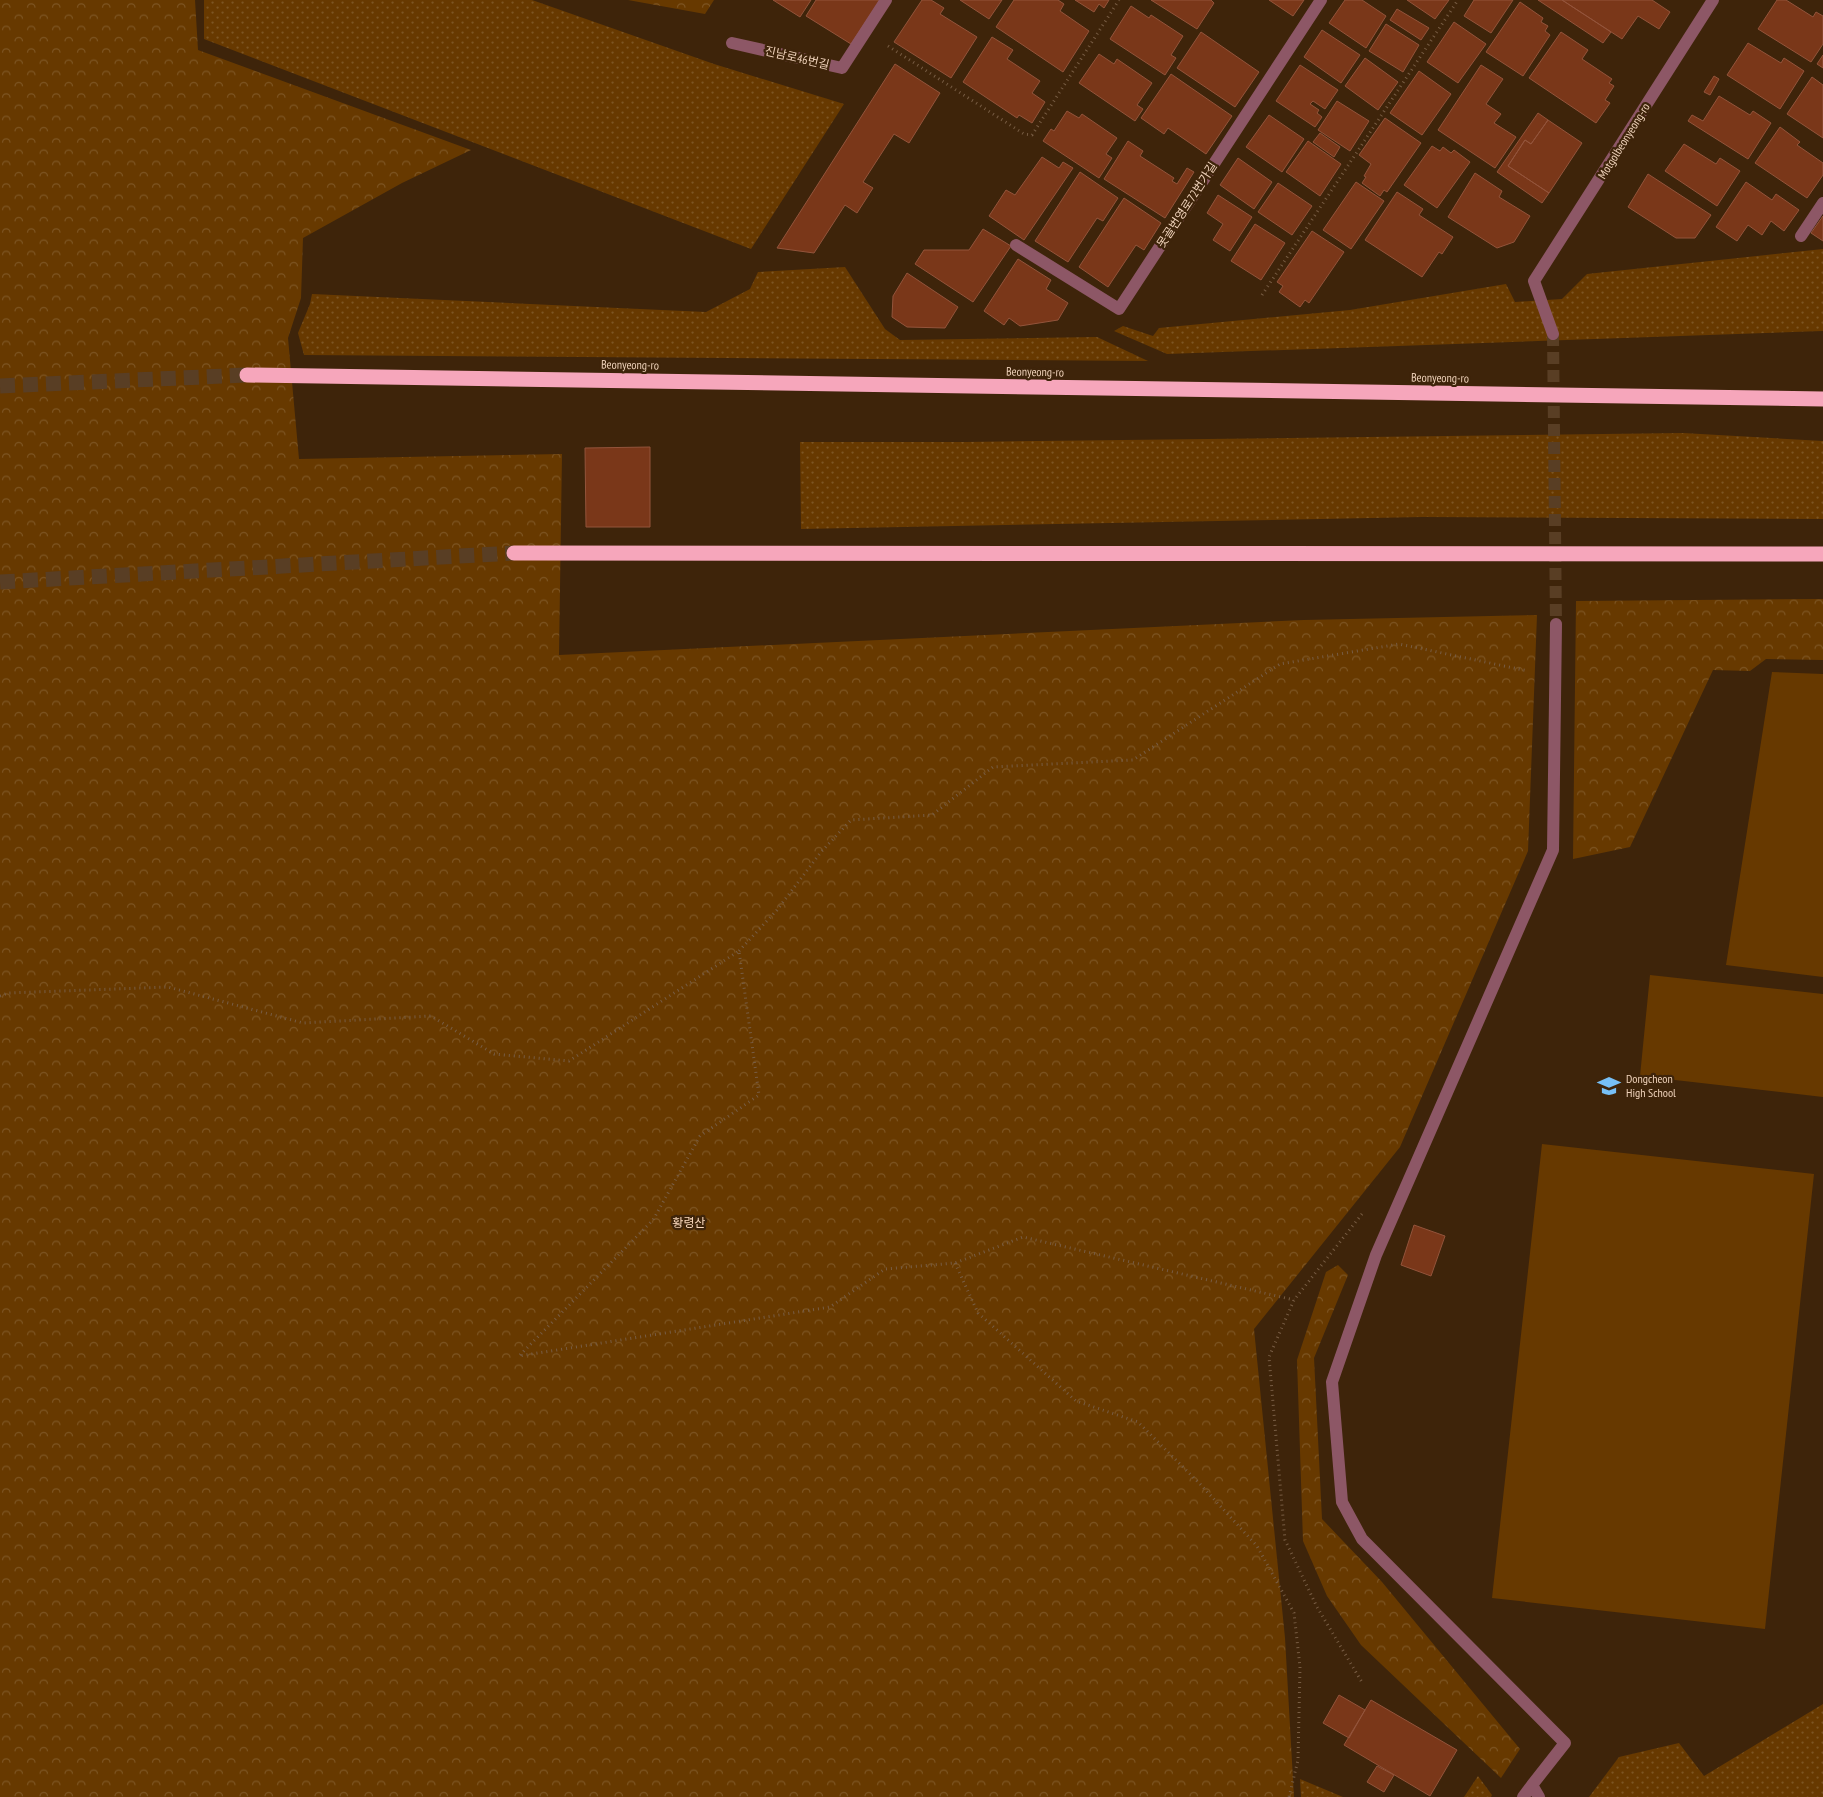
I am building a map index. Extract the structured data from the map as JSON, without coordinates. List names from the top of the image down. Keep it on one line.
{"streets":{"highway":["Beonyeong-ro"],"street":["진남로46번길","Motgolbeonyeong-ro","못골번영로72번가길"]},"parks":["황령산"],"places":{"school or university":["Dongcheon High School"]}}
